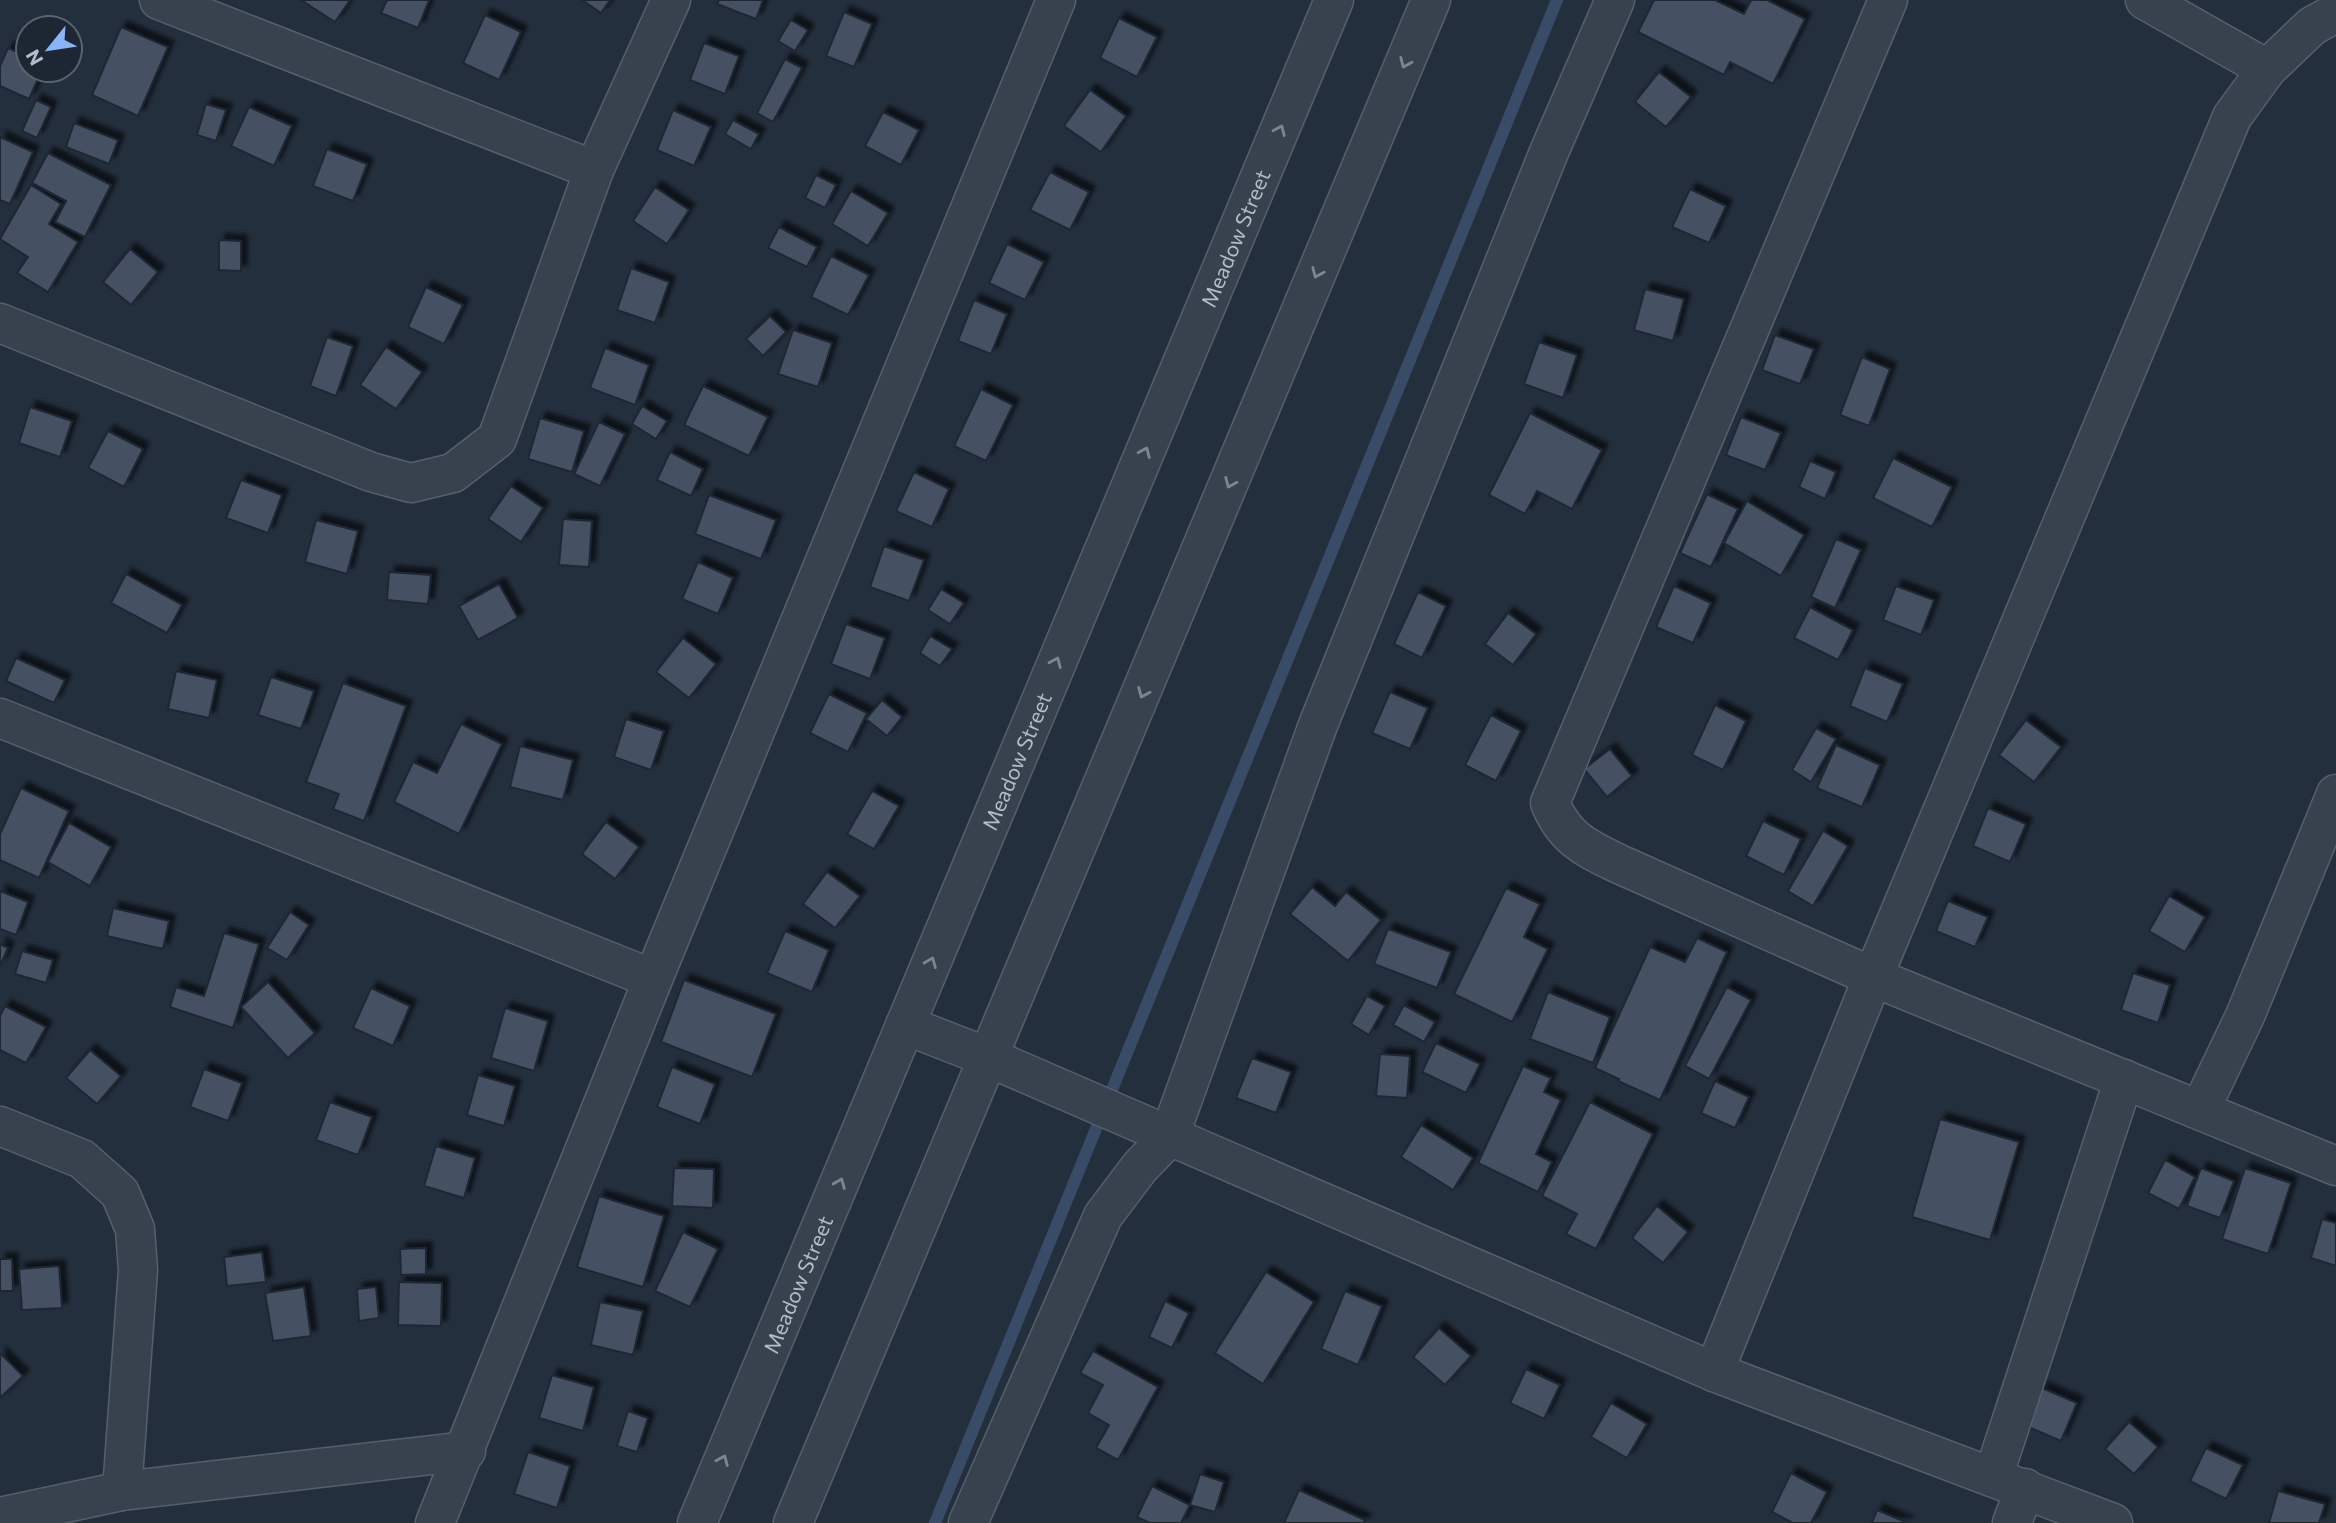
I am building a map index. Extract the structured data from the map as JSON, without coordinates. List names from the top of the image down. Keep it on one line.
{"streets":{"street":["Meadow Street"]},"north":"bottom left"}
